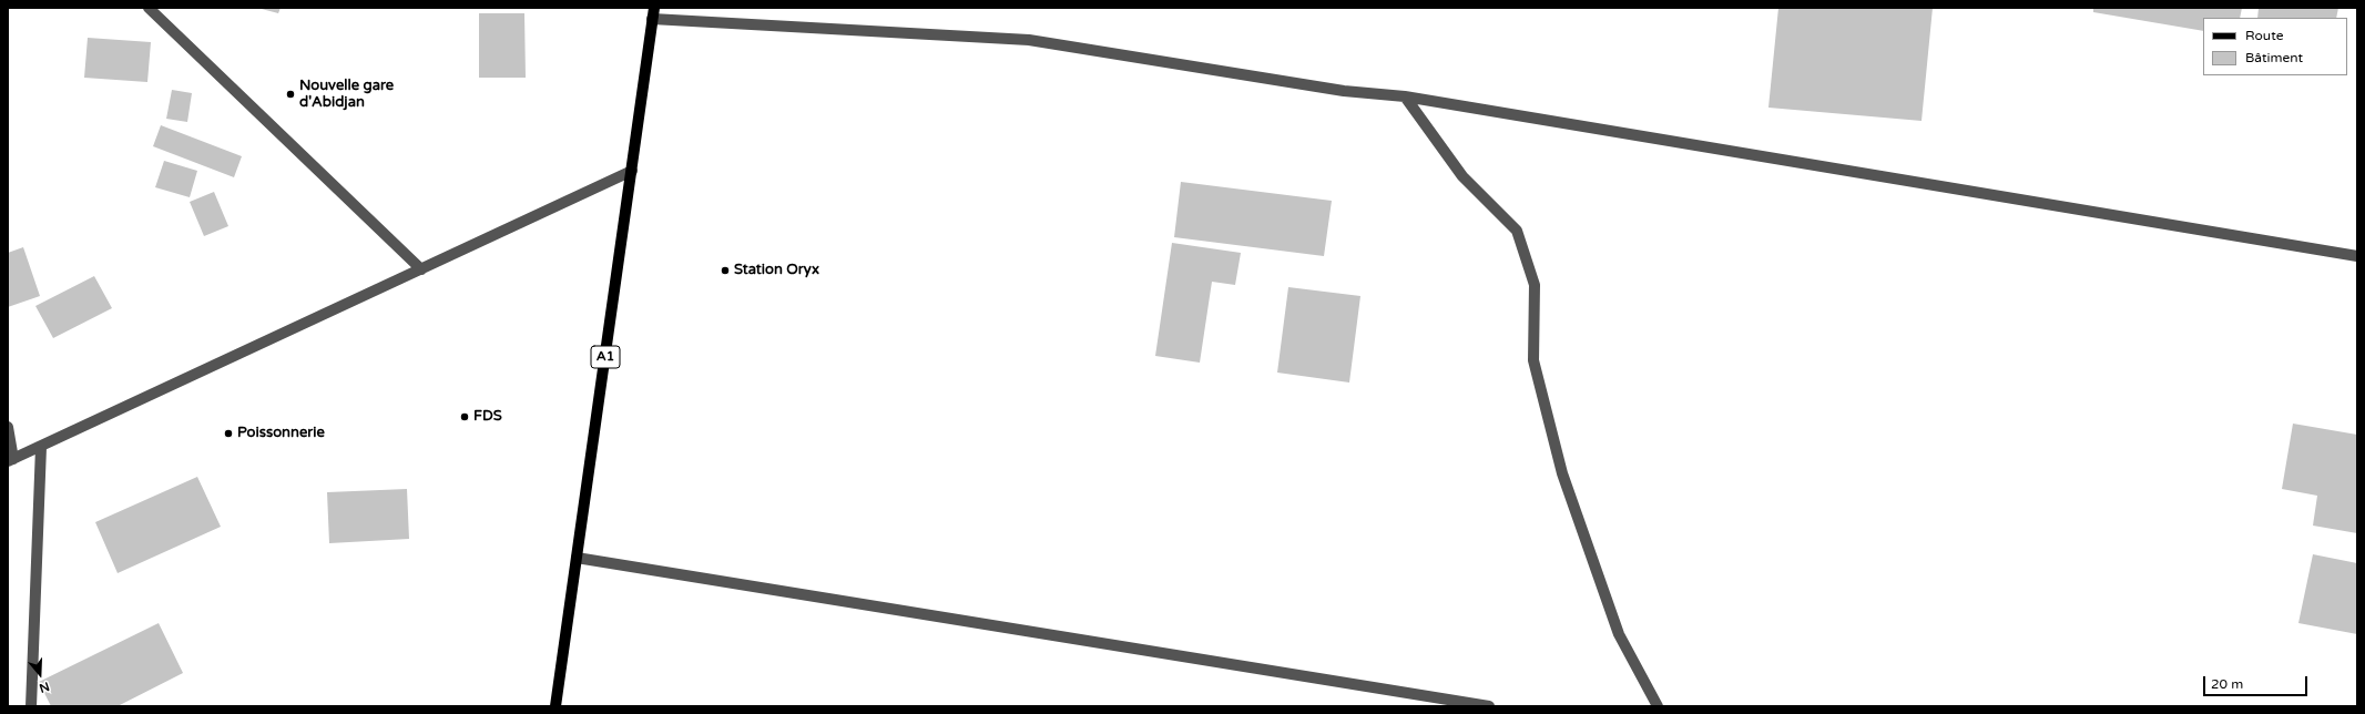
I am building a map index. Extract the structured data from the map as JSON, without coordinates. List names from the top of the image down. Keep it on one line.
{"streets":{"main road":["A1"]},"places":["Nouvelle gare d'Abidjan","Station Oryx","FDS","Poissonnerie"],"legend":["Route","Bâtiment"],"scale_bar":"20 m","north":"bottom"}
